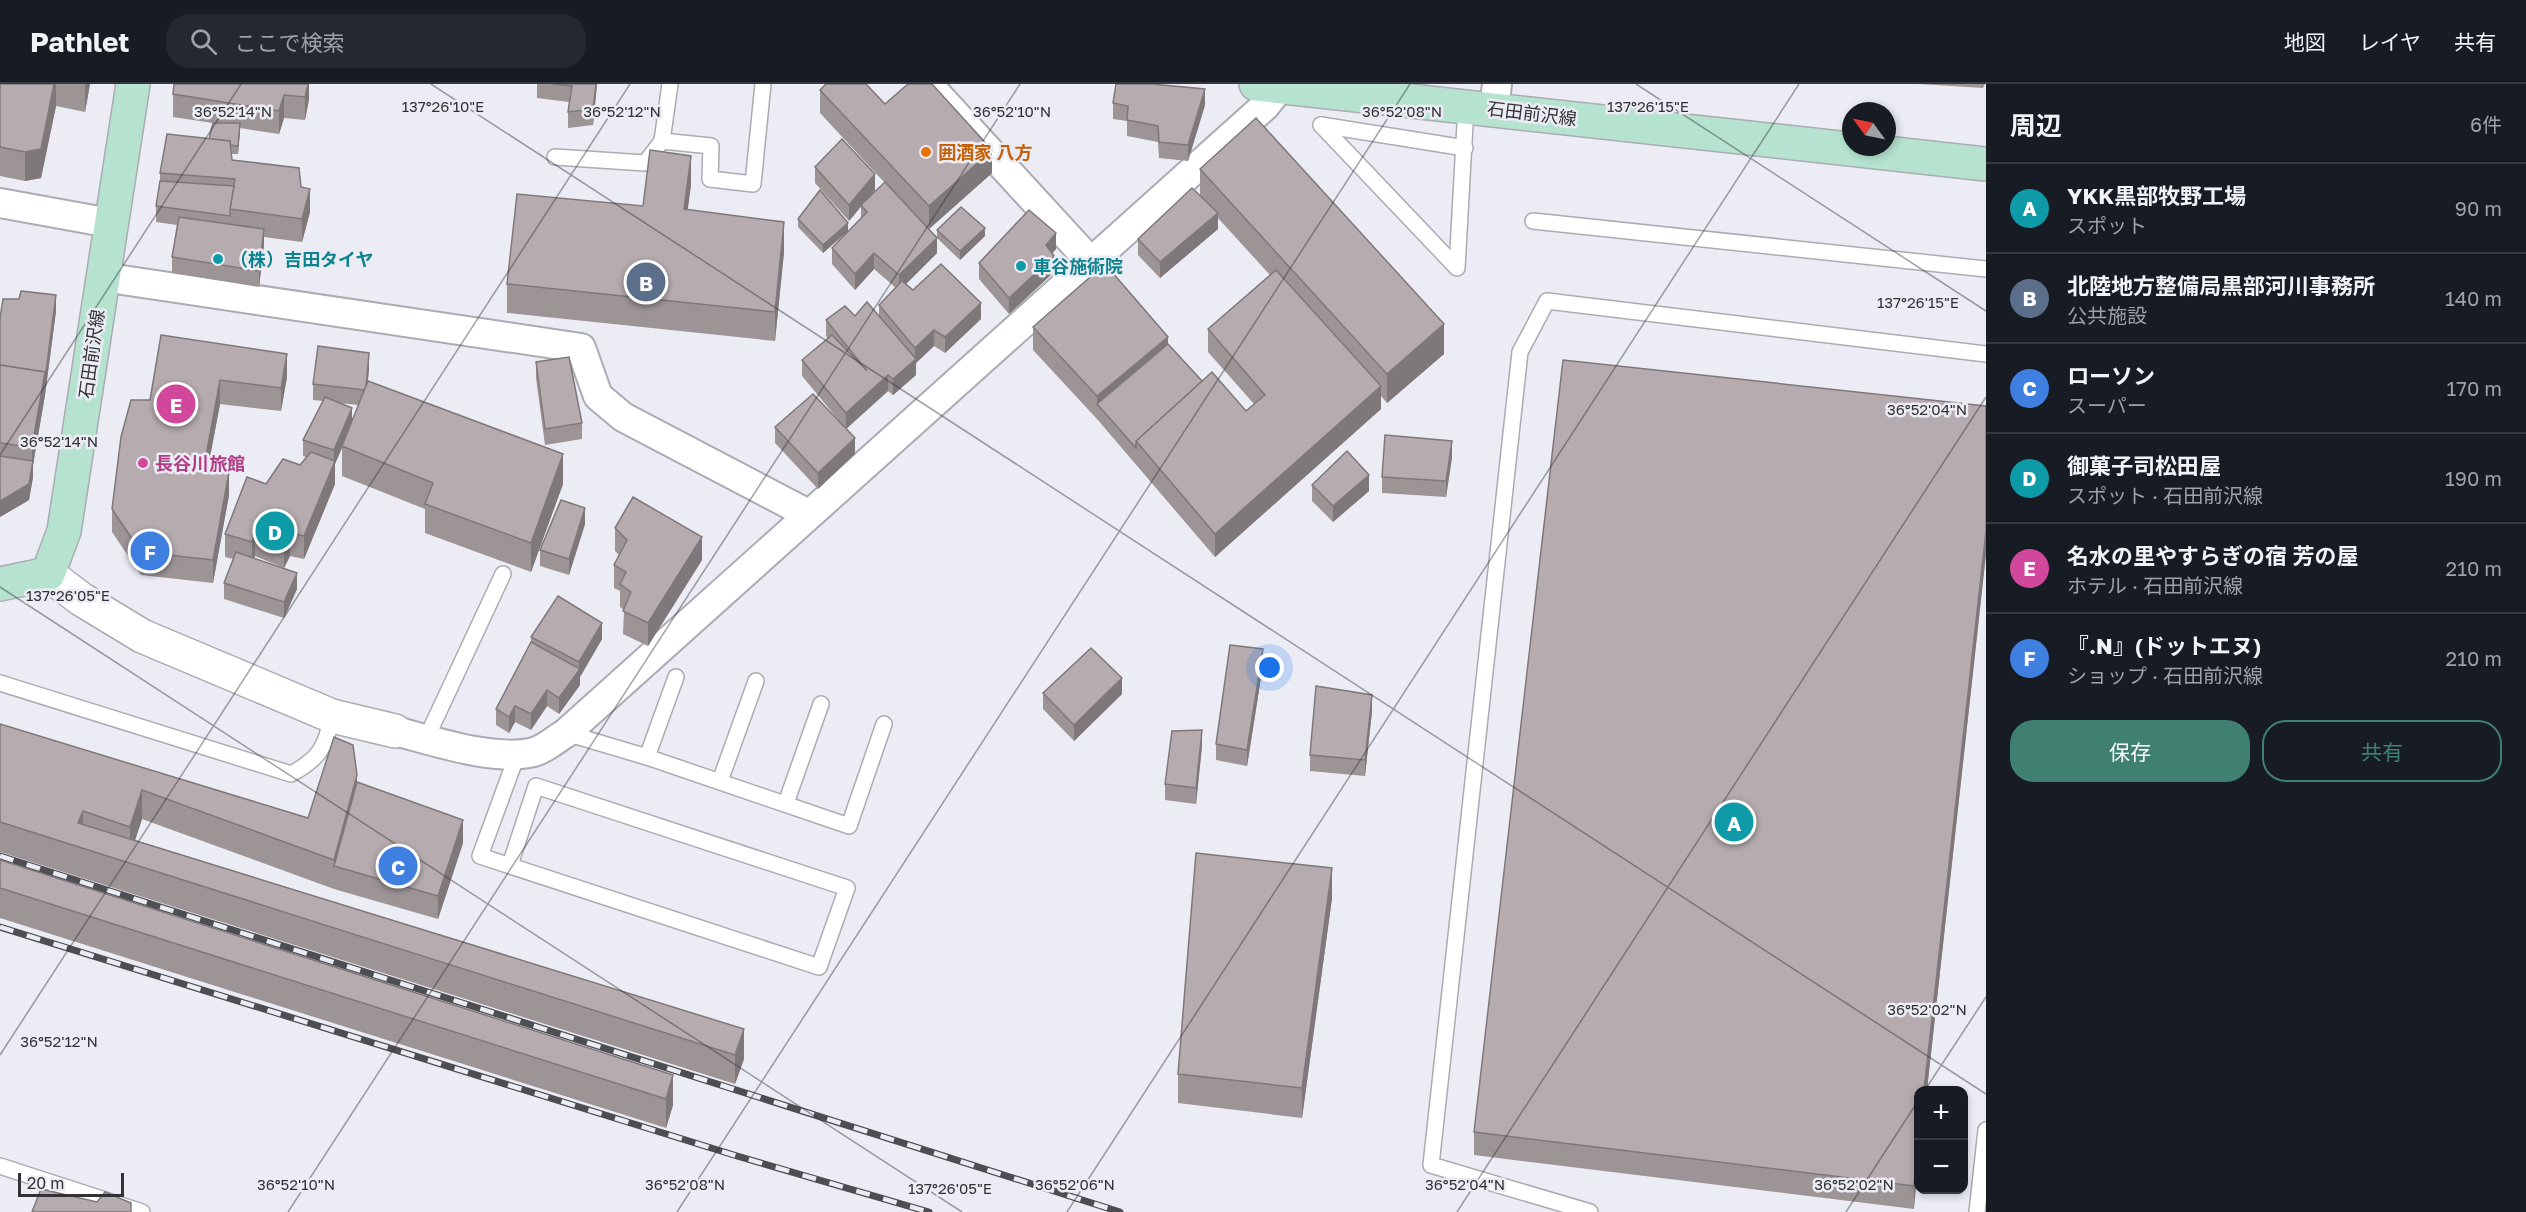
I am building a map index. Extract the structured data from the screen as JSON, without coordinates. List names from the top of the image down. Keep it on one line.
{"streets":{"main road":["石田前沢線"]},"places":["囲酒家 八方","（株）吉田タイヤ","車谷施術院","長谷川旅館"],"scale_bar":"20 m","north":"top left","page":{"header":"Pathlet","search":"ここで検索","nav":["地図","レイヤ","共有"],"heading":["周辺","6件"],"list":[{"mark":"A","name":"YKK黒部牧野工場","note":"スポット","value":"90 m"},{"mark":"B","name":"北陸地方整備局黒部河川事務所","note":"公共施設","value":"140 m"},{"mark":"C","name":"ローソン","note":"スーパー","value":"170 m"},{"mark":"D","name":"御菓子司松田屋","note":"スポット · 石田前沢線","value":"190 m"},{"mark":"E","name":"名水の里やすらぎの宿 芳の屋","note":"ホテル · 石田前沢線","value":"210 m"},{"mark":"F","name":"『.N』(ドットエヌ)","note":"ショップ · 石田前沢線","value":"210 m"}],"pins":["B","E","D","F","A","C"],"buttons":["保存","共有"],"map_buttons":["+","−"],"scale":"20 m"},"coordinates":["137°26'10\"E","137°26'15\"E","36°52'12\"N","36°52'14\"N","36°52'10\"N","36°52'08\"N","36°52'04\"N","137°26'05\"E","36°52'02\"N","36°52'06\"N"]}
